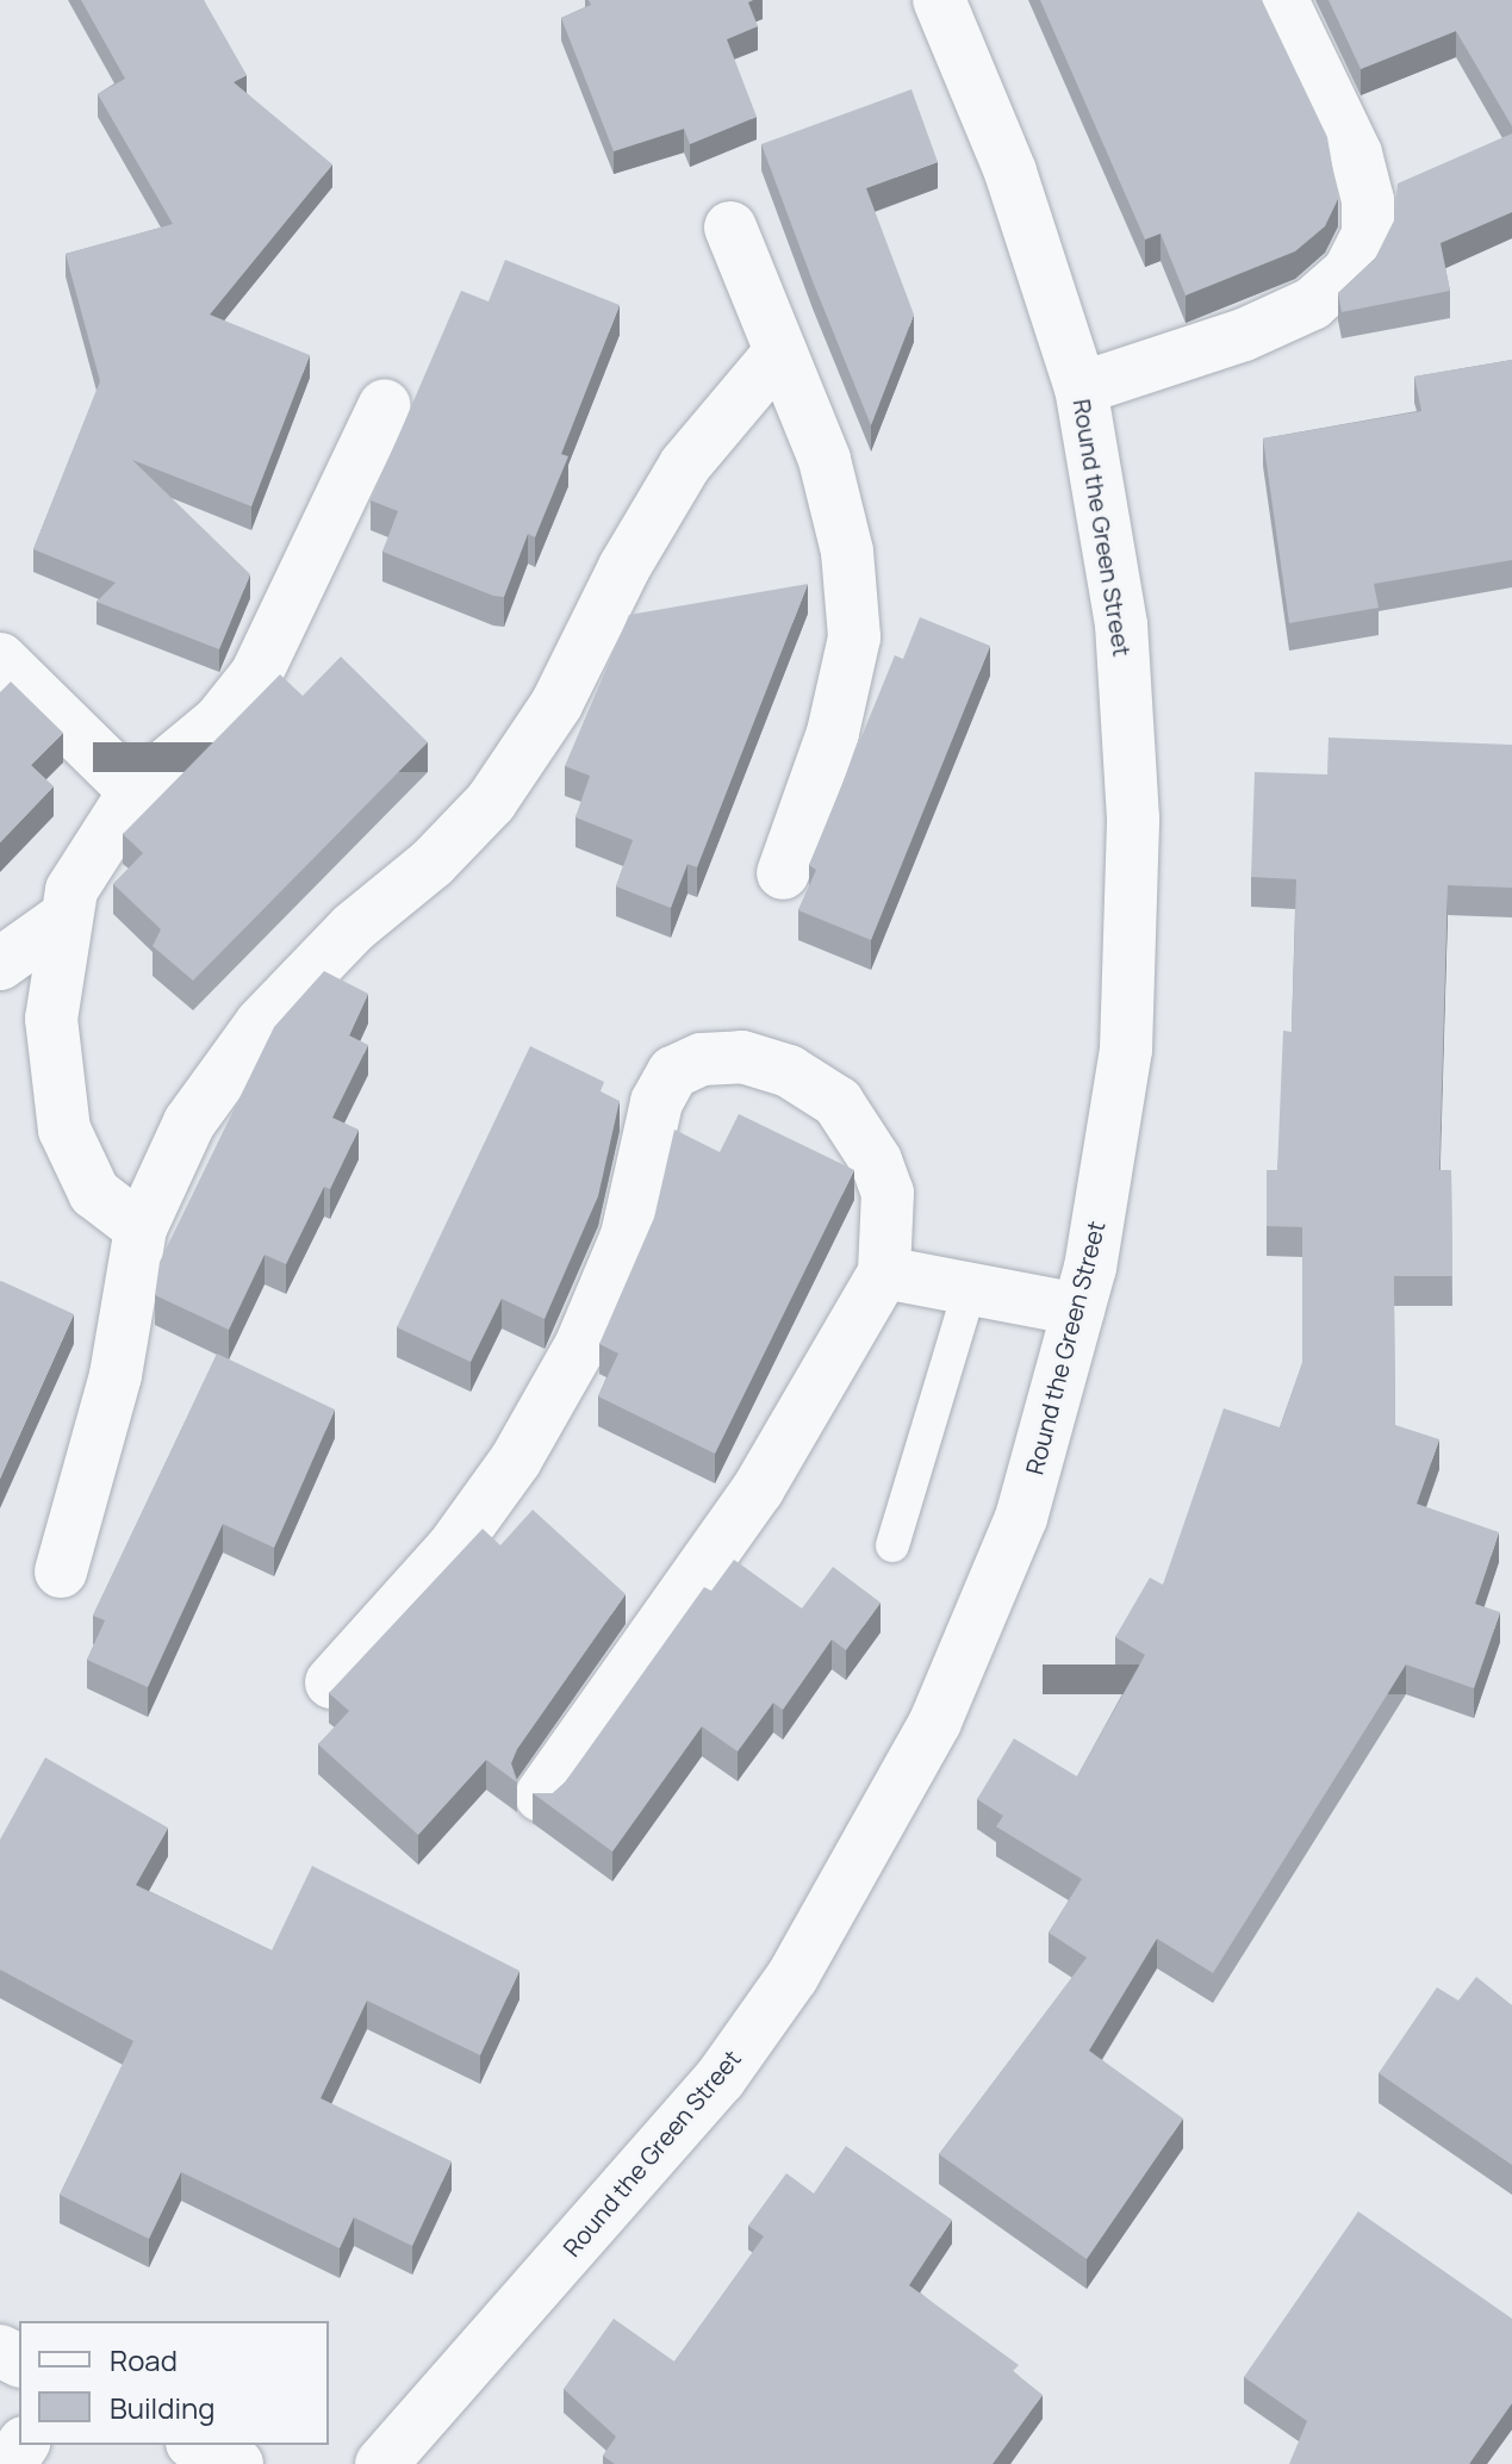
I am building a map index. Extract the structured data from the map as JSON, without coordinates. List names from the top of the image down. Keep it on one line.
{"streets":{"street":["Round the Green Street"]},"legend":["Road","Building"]}
